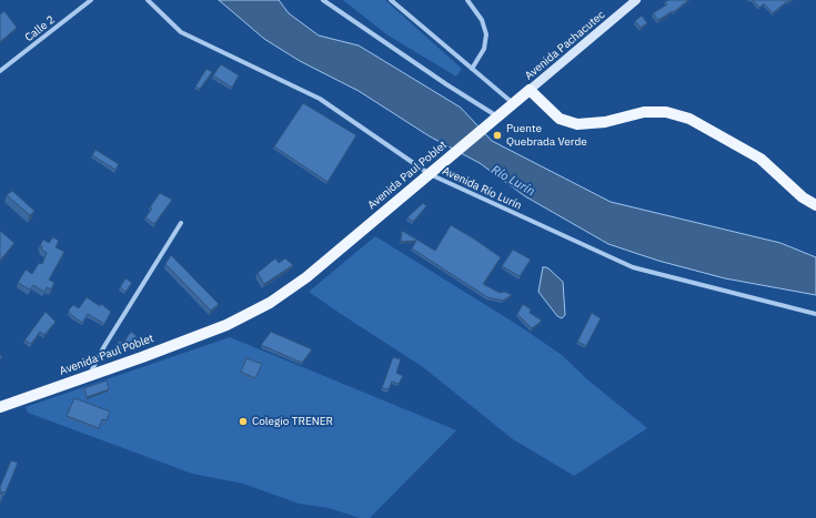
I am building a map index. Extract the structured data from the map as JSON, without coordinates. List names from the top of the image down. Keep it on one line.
{"streets":{"main road":["Avenida Pachacutec","Avenida Paul Poblet"],"street":["Calle 2","Avenida Río Lurín"]},"crossings":[["Avenida Pachacutec","Avenida Paul Poblet"],["Avenida Paul Poblet","Avenida Río Lurín"]],"water":["Río Lurín"],"places":["Puente Quebrada Verde","Colegio TRENER"]}
